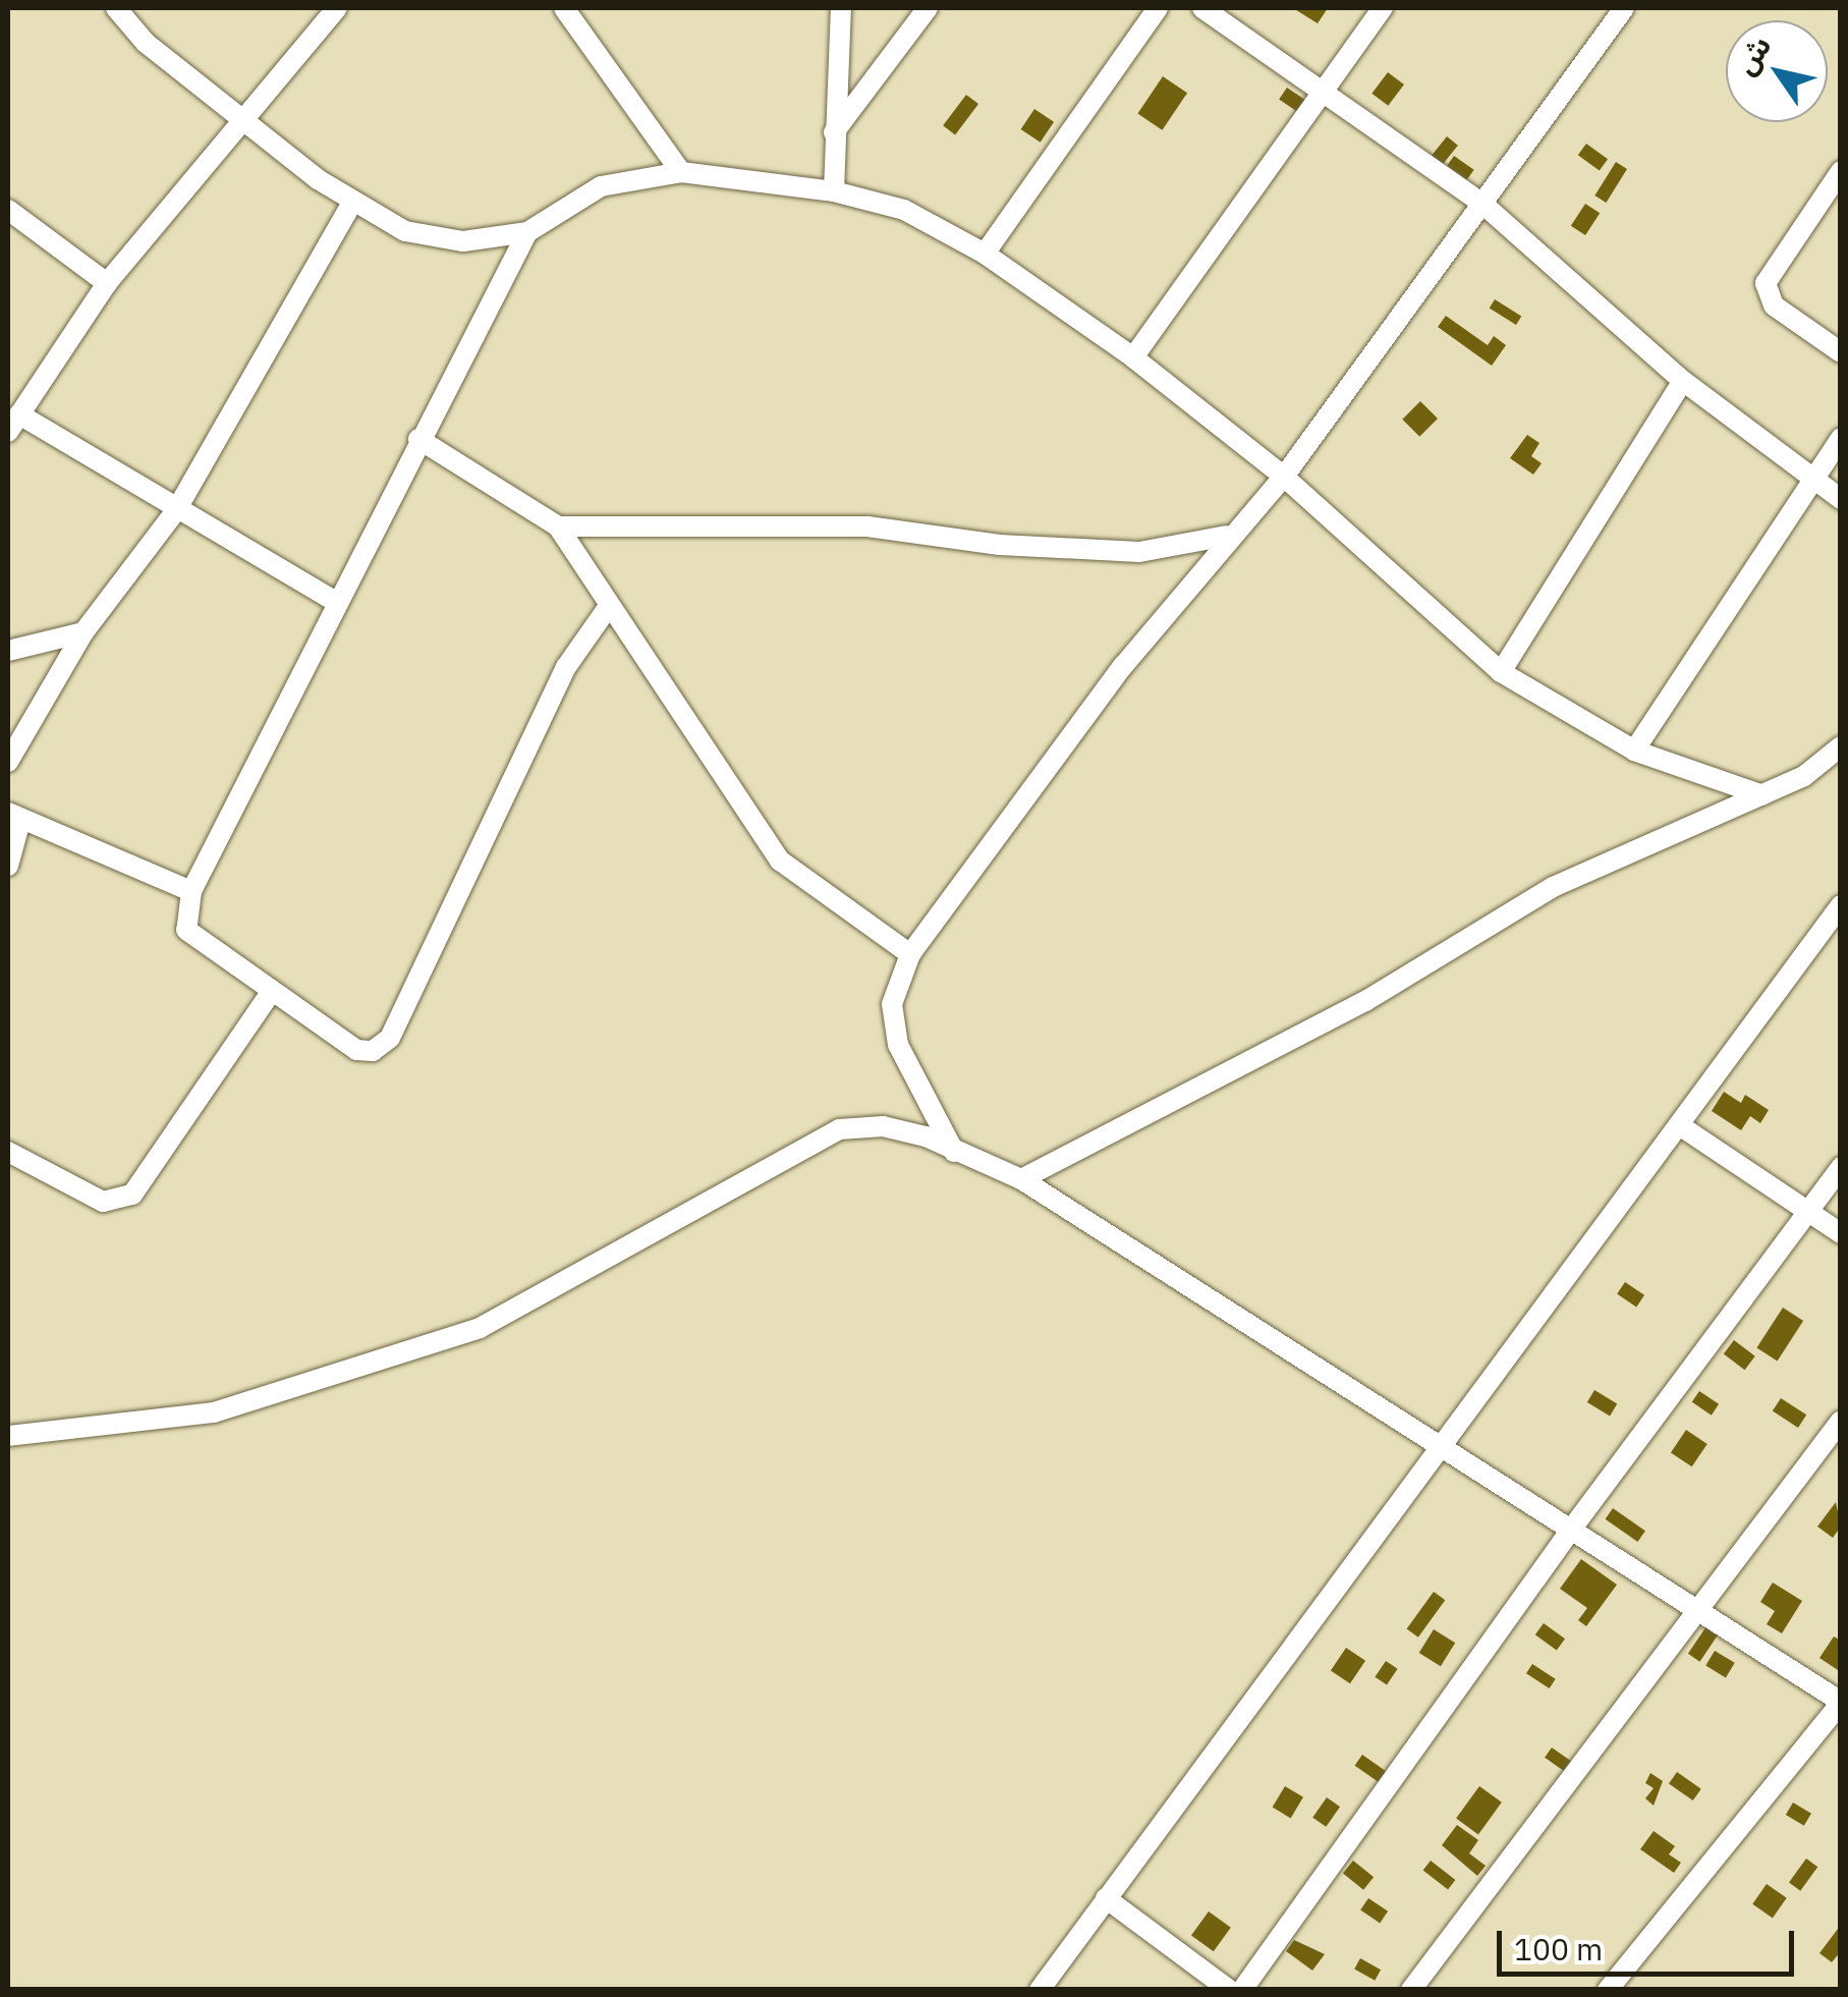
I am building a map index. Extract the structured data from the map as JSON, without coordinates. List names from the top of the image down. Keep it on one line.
{"scale_bar":"100 m","north":"top left"}
